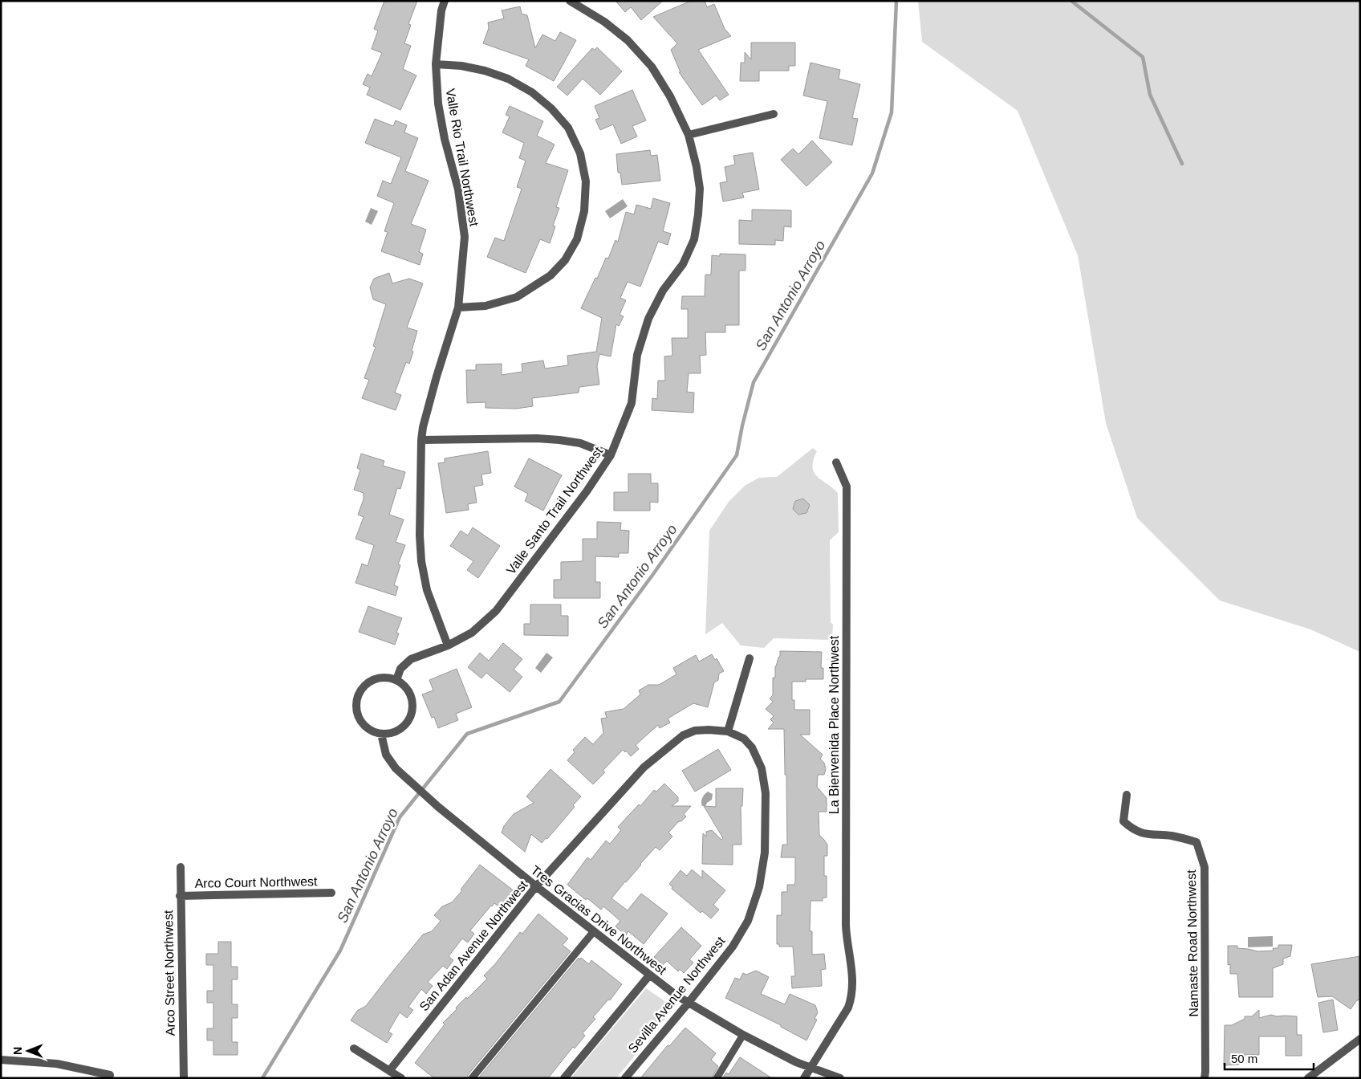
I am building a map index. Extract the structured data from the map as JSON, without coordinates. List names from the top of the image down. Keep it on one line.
{"streets":{"street":["Valle Rio Trail Northwest","Valle Santo Trail Northwest","La Bienvenida Place Northwest","Arco Court Northwest","Tres Gracias Drive Northwest","Namaste Road Northwest","San Adan Avenue Northwest","Arco Street Northwest","Sevilla Avenue Northwest"]},"crossings":[["Valle Rio Trail Northwest","Valle Santo Trail Northwest"],["Valle Santo Trail Northwest","Tres Gracias Drive Northwest"],["La Bienvenida Place Northwest","Tres Gracias Drive Northwest"],["Arco Court Northwest","Arco Street Northwest"],["Tres Gracias Drive Northwest","San Adan Avenue Northwest"],["Tres Gracias Drive Northwest","Sevilla Avenue Northwest"],["San Adan Avenue Northwest","Sevilla Avenue Northwest"]],"water":["San Antonio Arroyo"],"scale_bar":"50 m","north":"left"}
